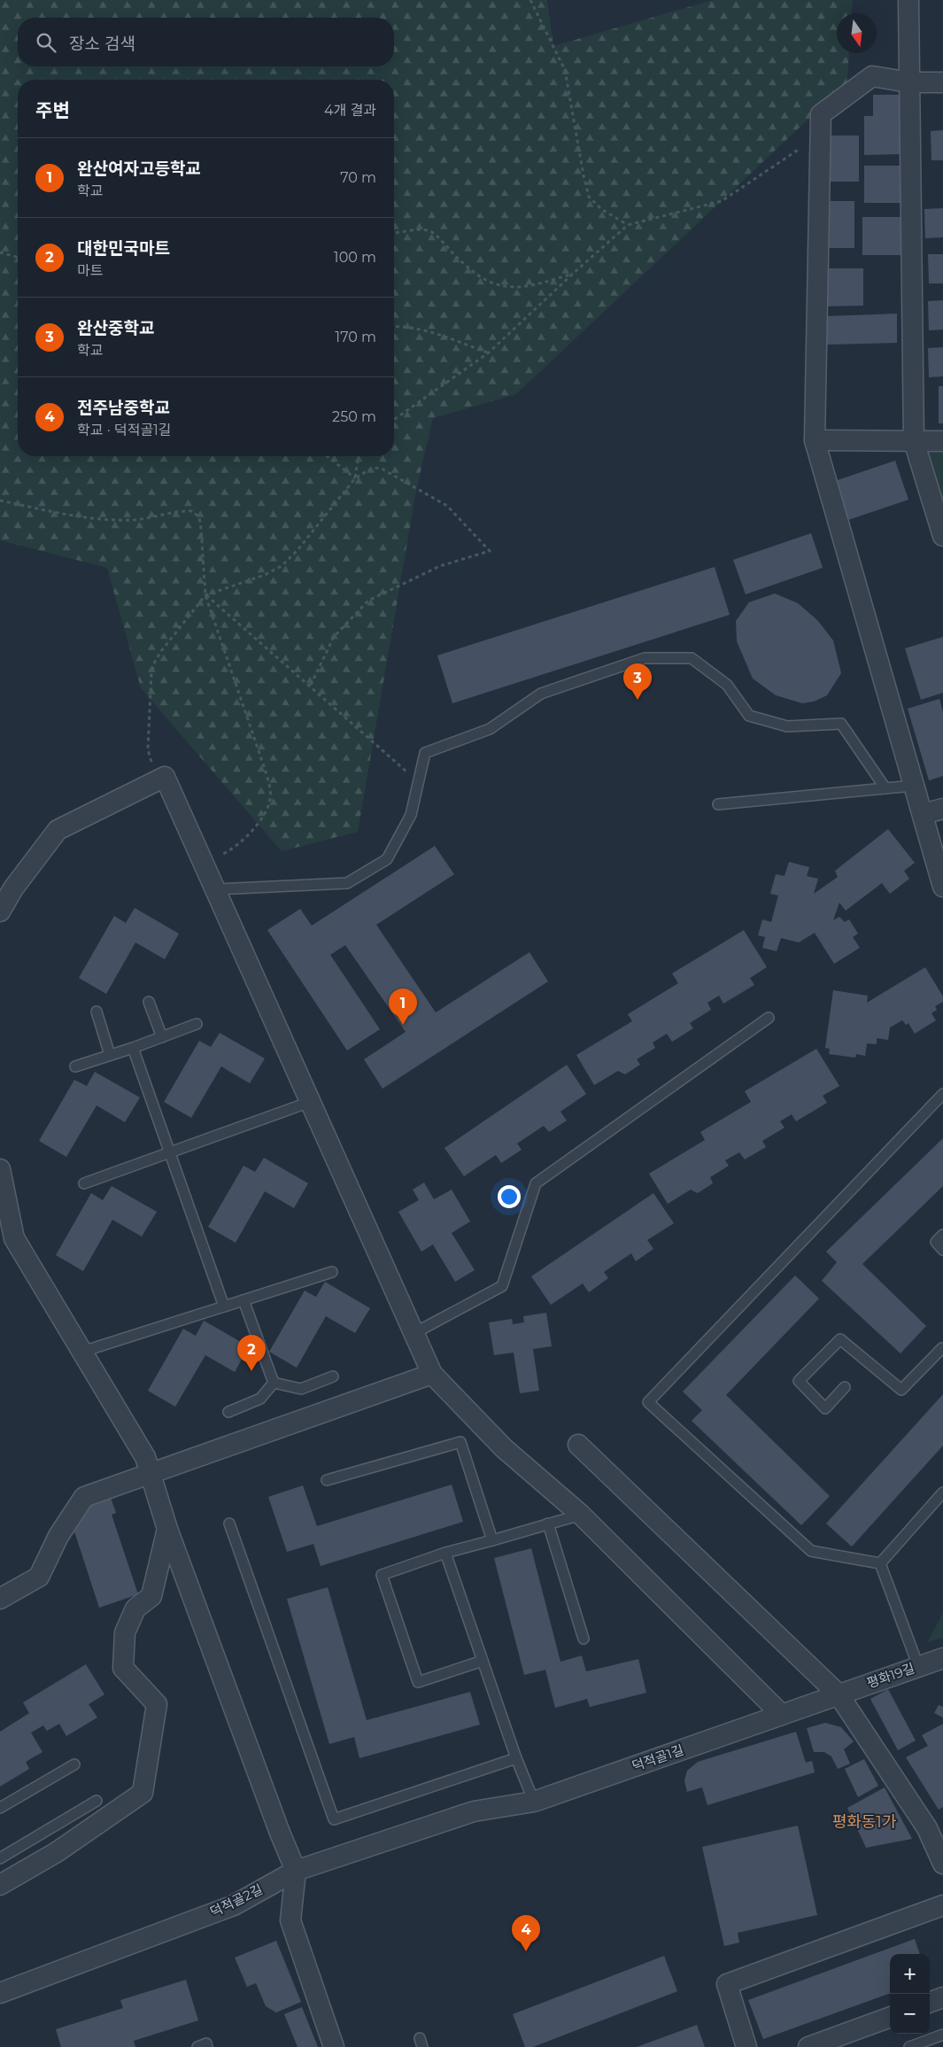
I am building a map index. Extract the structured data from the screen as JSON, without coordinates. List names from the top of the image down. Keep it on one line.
{"streets":{"street":["평화19길","덕적골1길","덕적골2길"]},"crossings":[["평화19길","덕적골1길"],["덕적골1길","덕적골2길"]],"districts":["평화동1가"],"north":"bottom","page":{"search":"장소 검색","heading":["주변","4개 결과"],"list":[{"mark":"1","name":"완산여자고등학교","note":"학교","value":"70 m"},{"mark":"2","name":"대한민국마트","note":"마트","value":"100 m"},{"mark":"3","name":"완산중학교","note":"학교","value":"170 m"},{"mark":"4","name":"전주남중학교","note":"학교 · 덕적골1길","value":"250 m"}],"pins":["3","1","2","4"],"map_buttons":["+","−"]}}
